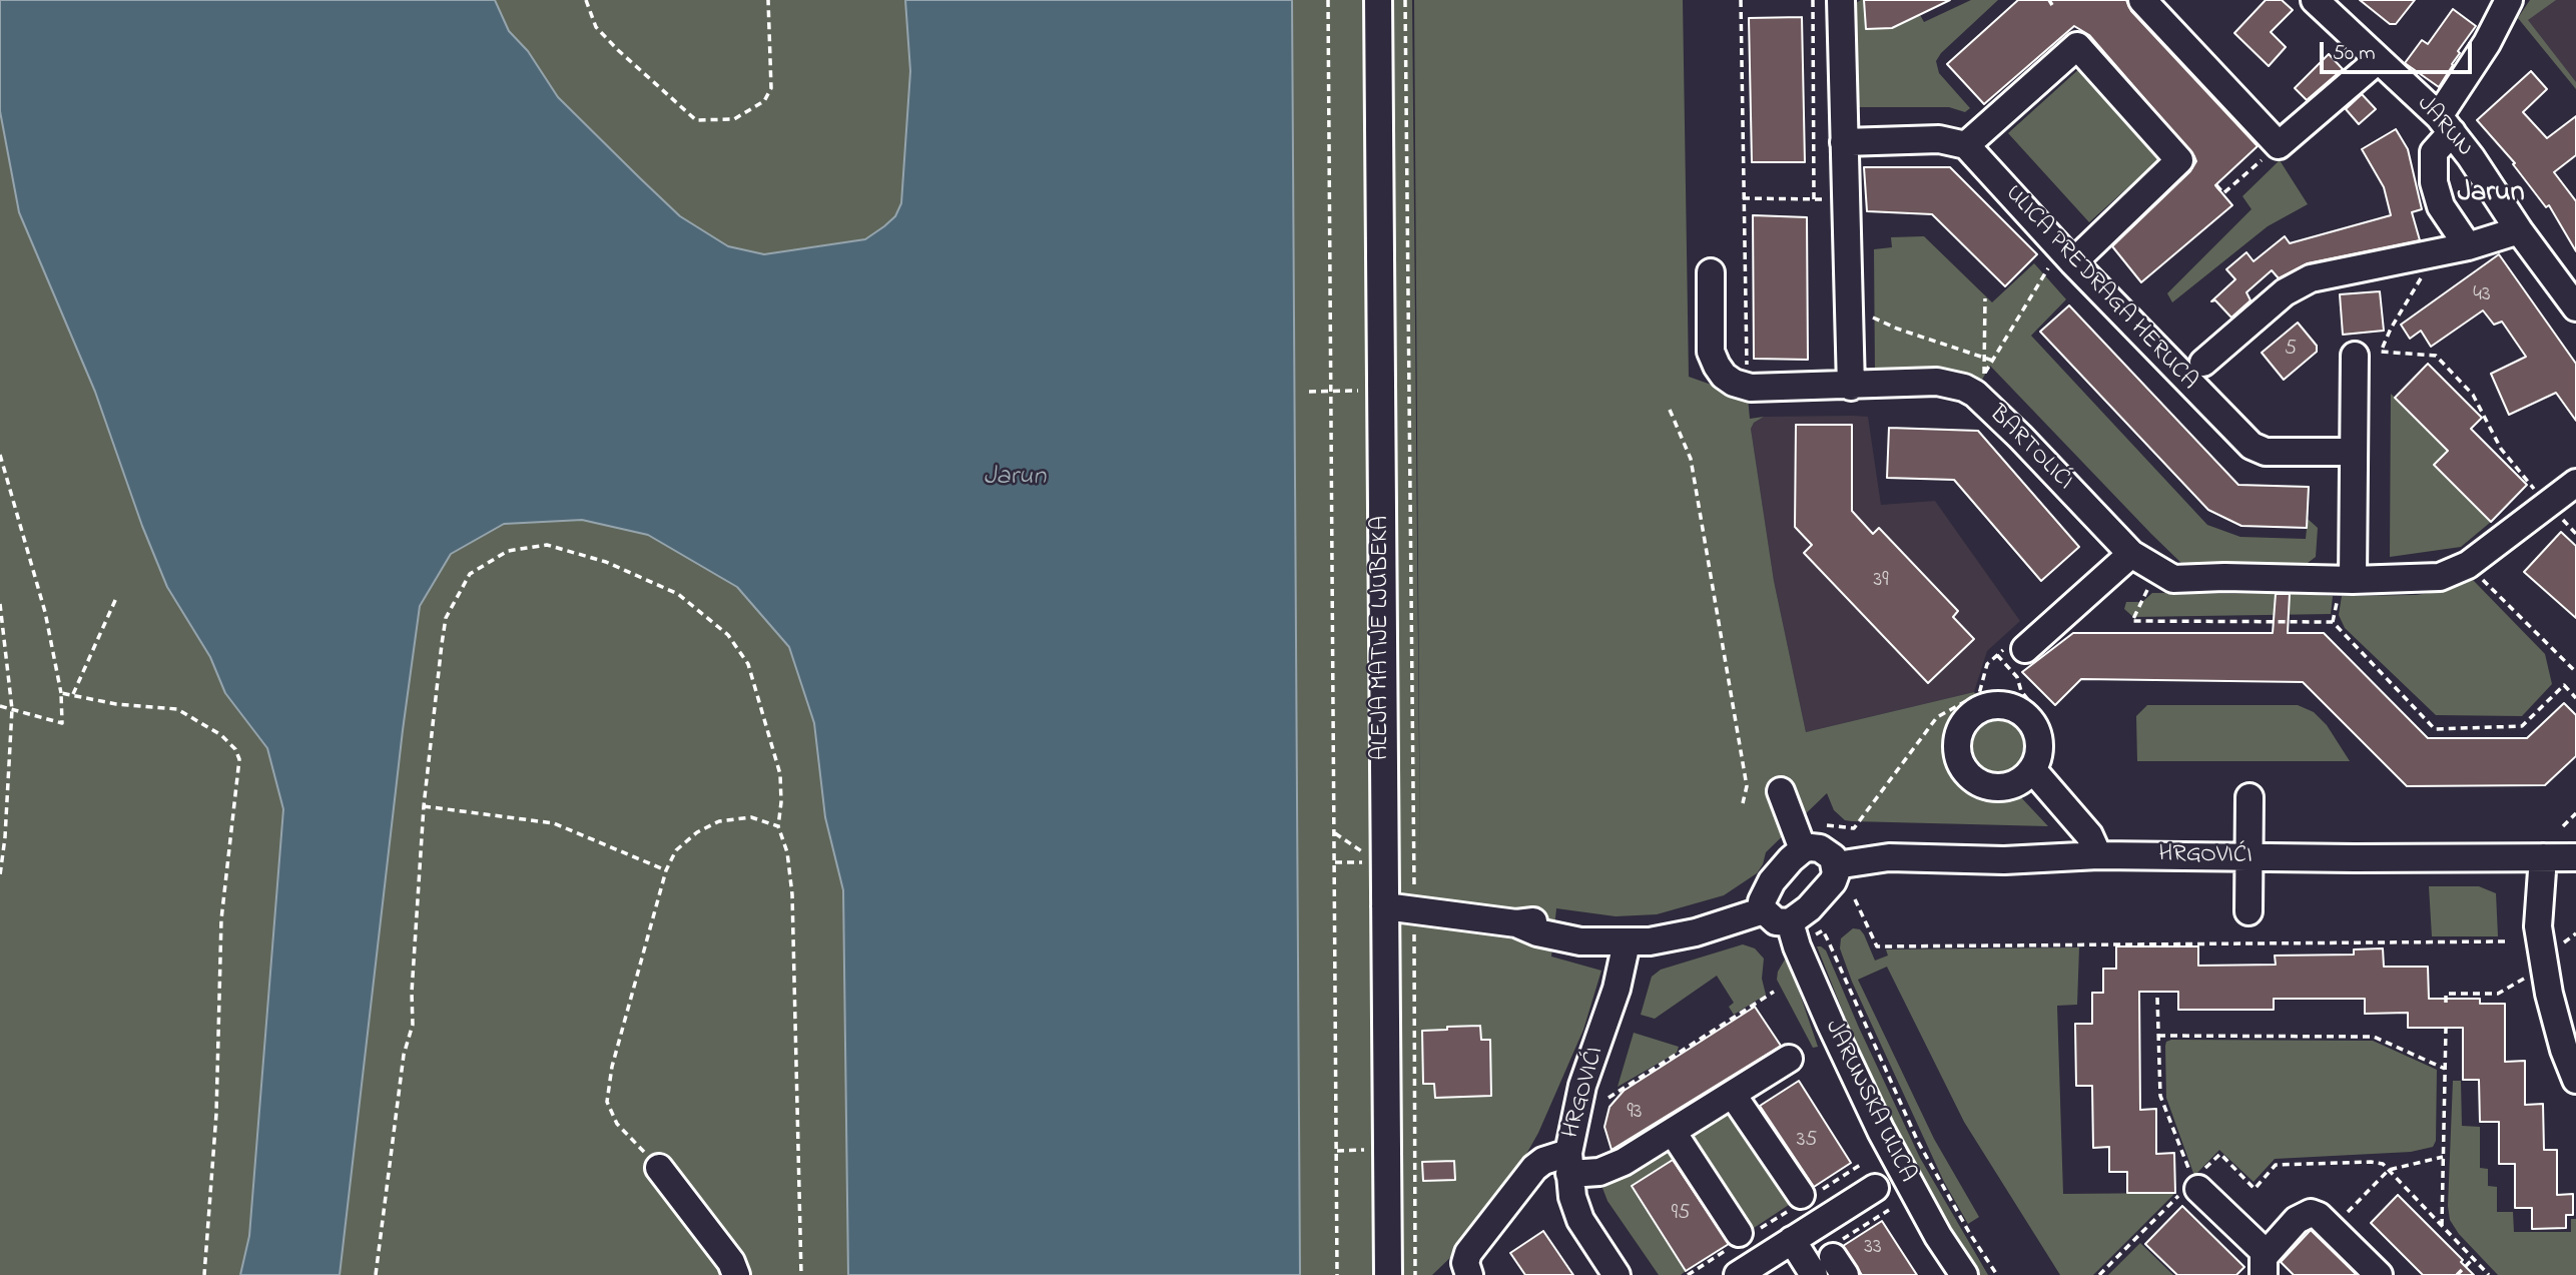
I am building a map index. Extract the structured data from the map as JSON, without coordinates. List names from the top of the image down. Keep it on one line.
{"streets":{"street":["JARUN","ULICA PREDRAGA HERUCA","BARTOLIĆI","ALEJA MATIJE LJUBEKA","HRGOVIĆI","JARUNSKA ULICA"]},"districts":["Jarun"],"water":["Jarun"],"house_numbers":["43","5","39","93","35","95","33"],"scale_bar":"50 m"}
